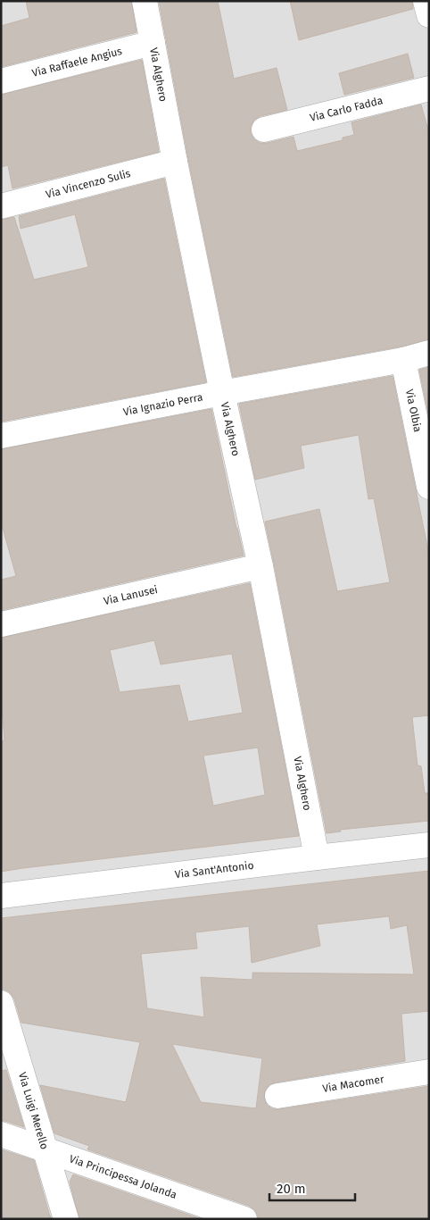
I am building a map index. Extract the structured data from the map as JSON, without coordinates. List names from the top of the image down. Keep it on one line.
{"streets":{"street":["Via Raffaele Angius","Via Alghero","Via Carlo Fadda","Via Vincenzo Sulis","Via Ignazio Perra","Via Olbia","Via Lanusei","Via Sant'Antonio","Via Macomer","Via Luigi Merello","Via Principessa Jolanda"]},"crossings":[["Via Raffaele Angius","Via Alghero"],["Via Alghero","Via Vincenzo Sulis"],["Via Alghero","Via Ignazio Perra"],["Via Alghero","Via Lanusei"],["Via Alghero","Via Sant'Antonio"],["Via Ignazio Perra","Via Olbia"],["Via Luigi Merello","Via Principessa Jolanda"]],"scale_bar":"20 m"}
